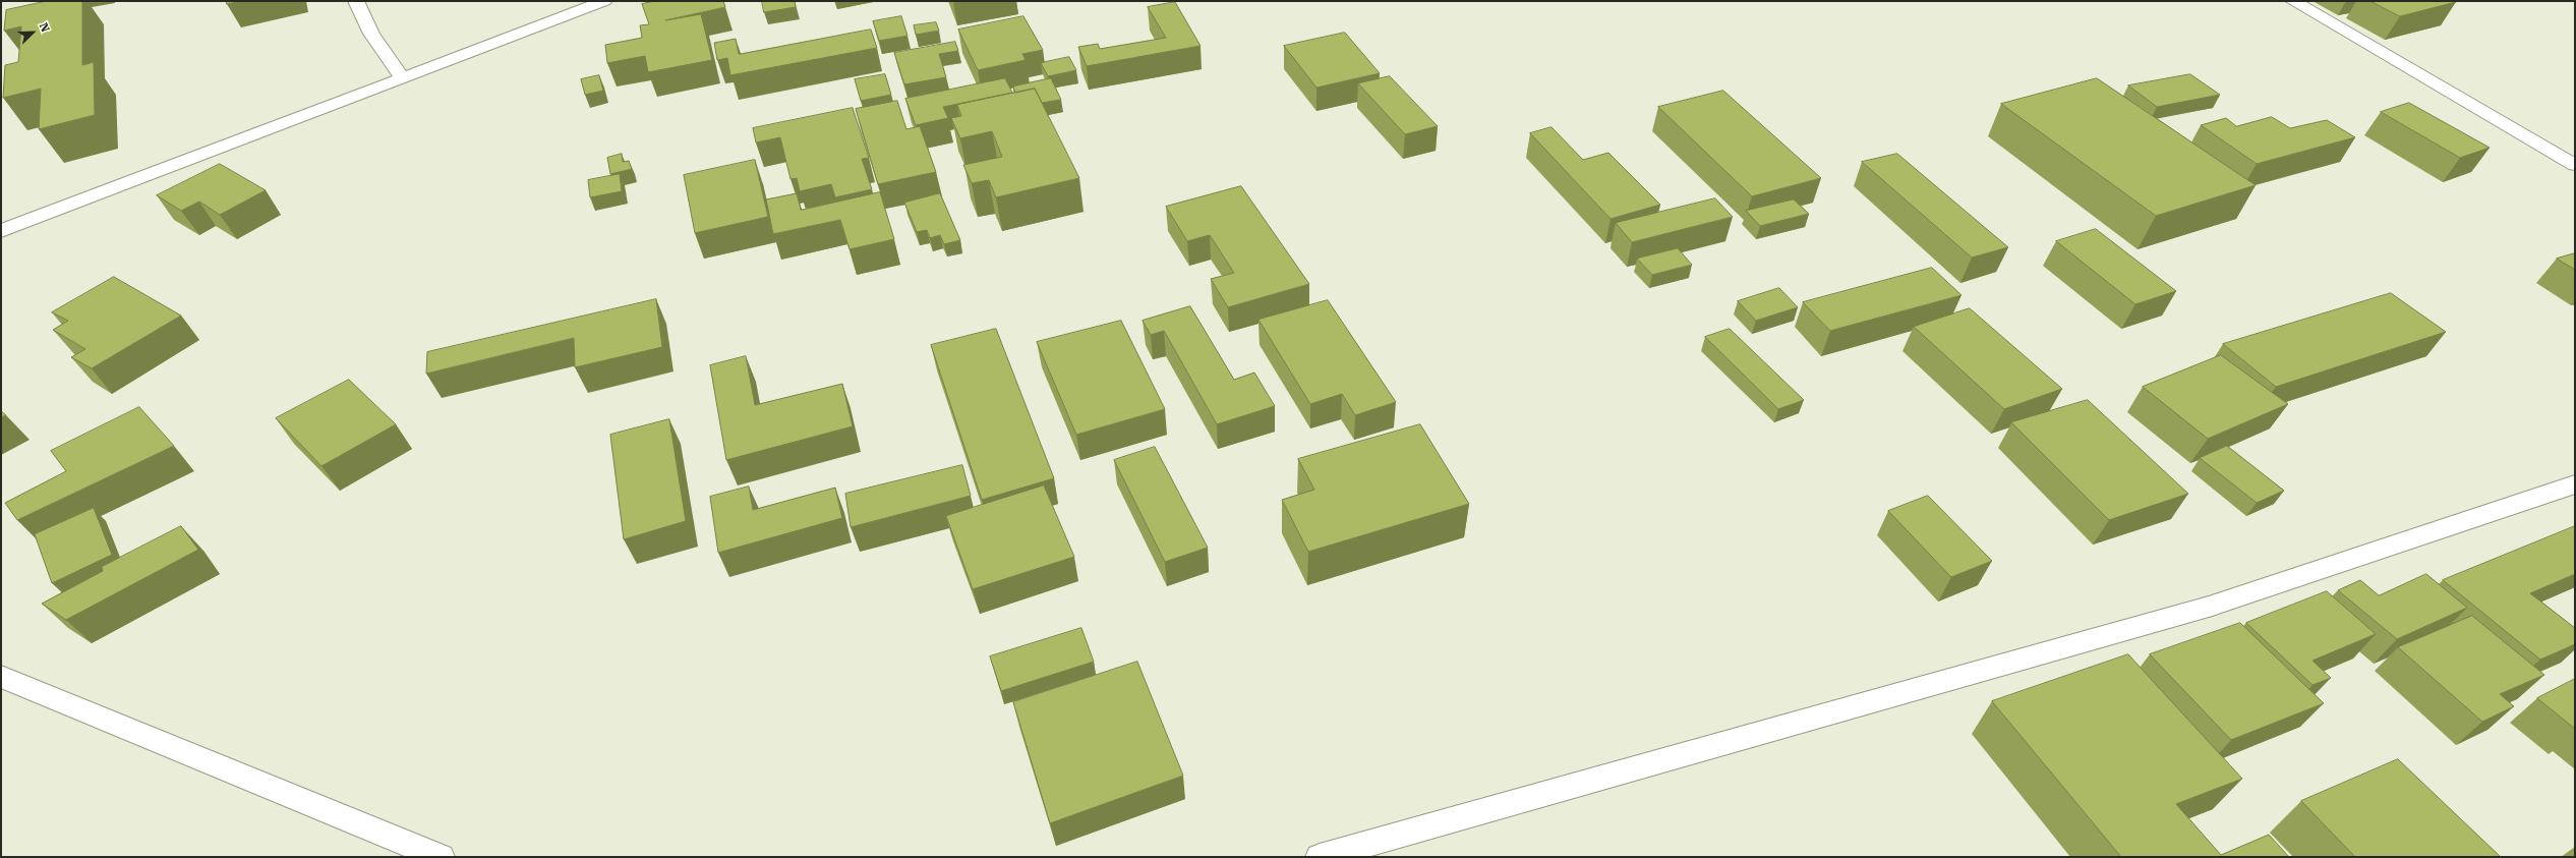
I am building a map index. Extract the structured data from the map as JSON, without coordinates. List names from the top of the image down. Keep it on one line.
{"north":"top right"}
